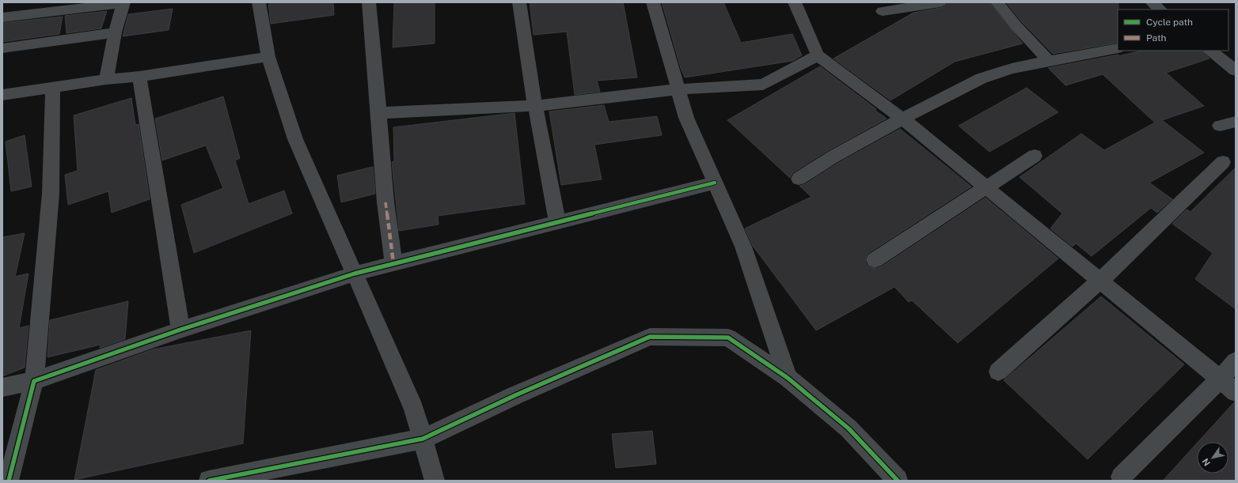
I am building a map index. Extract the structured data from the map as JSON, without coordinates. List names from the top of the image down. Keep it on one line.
{"legend":["Cycle path","Path"],"north":"bottom left"}
